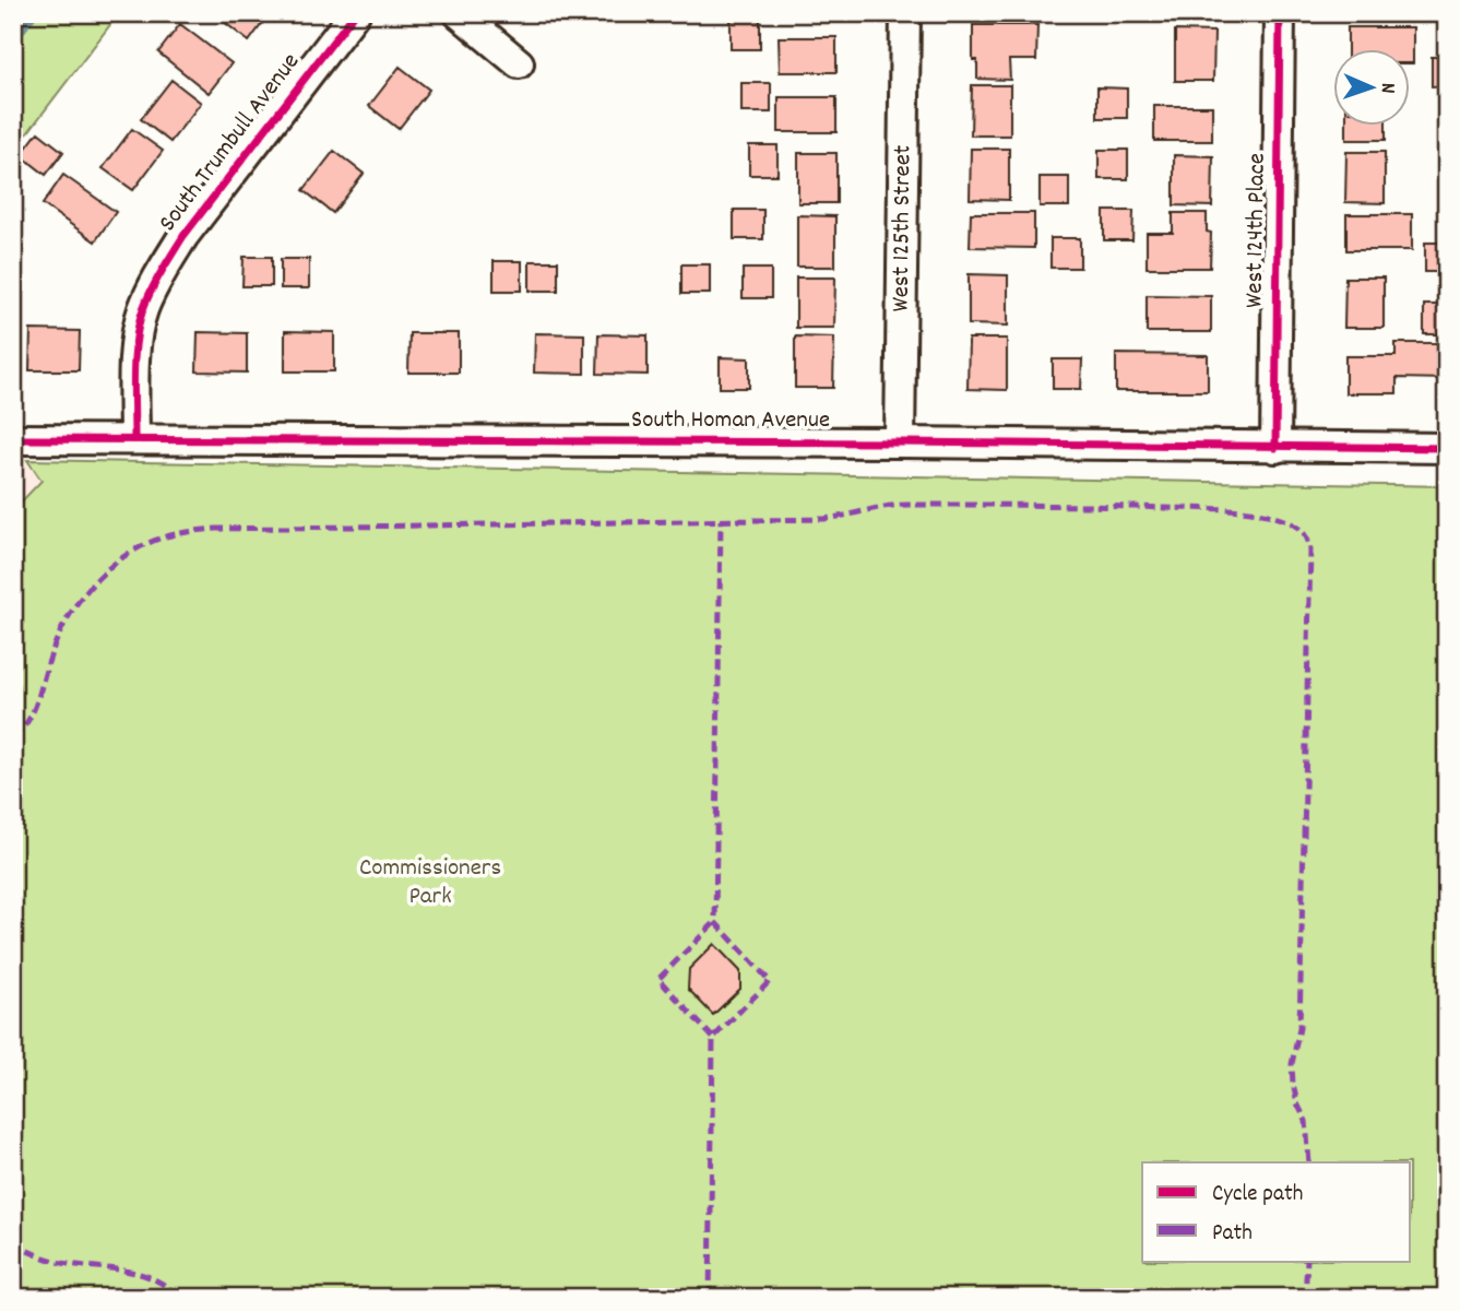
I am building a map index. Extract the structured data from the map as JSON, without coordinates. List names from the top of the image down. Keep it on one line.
{"streets":{"street":["South Trumbull Avenue","West 125th Street","West 124th Place","South Homan Avenue"]},"crossings":[["South Trumbull Avenue","South Homan Avenue"],["West 125th Street","South Homan Avenue"],["West 124th Place","South Homan Avenue"]],"parks":["Commissioners Park"],"legend":["Cycle path","Path"],"north":"right"}
